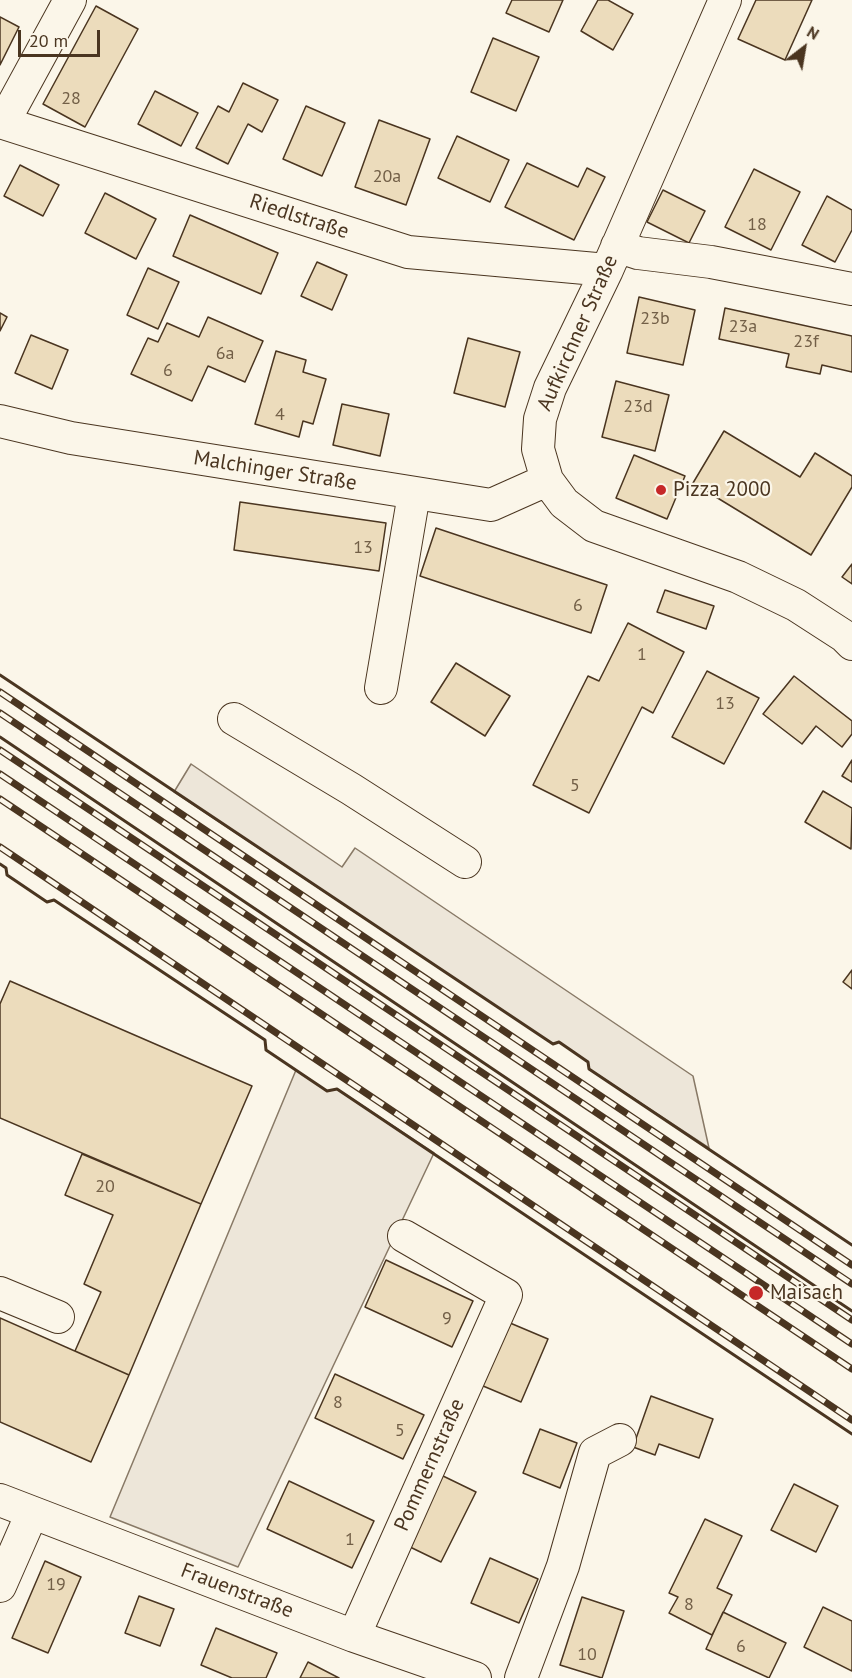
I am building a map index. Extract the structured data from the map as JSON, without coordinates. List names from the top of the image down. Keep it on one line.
{"streets":{"street":["Riedlstraße","Aufkirchner Straße","Malchinger Straße","Pommernstraße","Frauenstraße"]},"crossings":[["Riedlstraße","Aufkirchner Straße"],["Aufkirchner Straße","Malchinger Straße"],["Pommernstraße","Frauenstraße"]],"places":["Pizza 2000","Maisach"],"house_numbers":["28","20a","18","23b","23a","23f","6a","6","23d","4","13","6","1","13","5","20","9","8","5","1","19","8","6","10"],"scale_bar":"20 m","north":"top right"}
